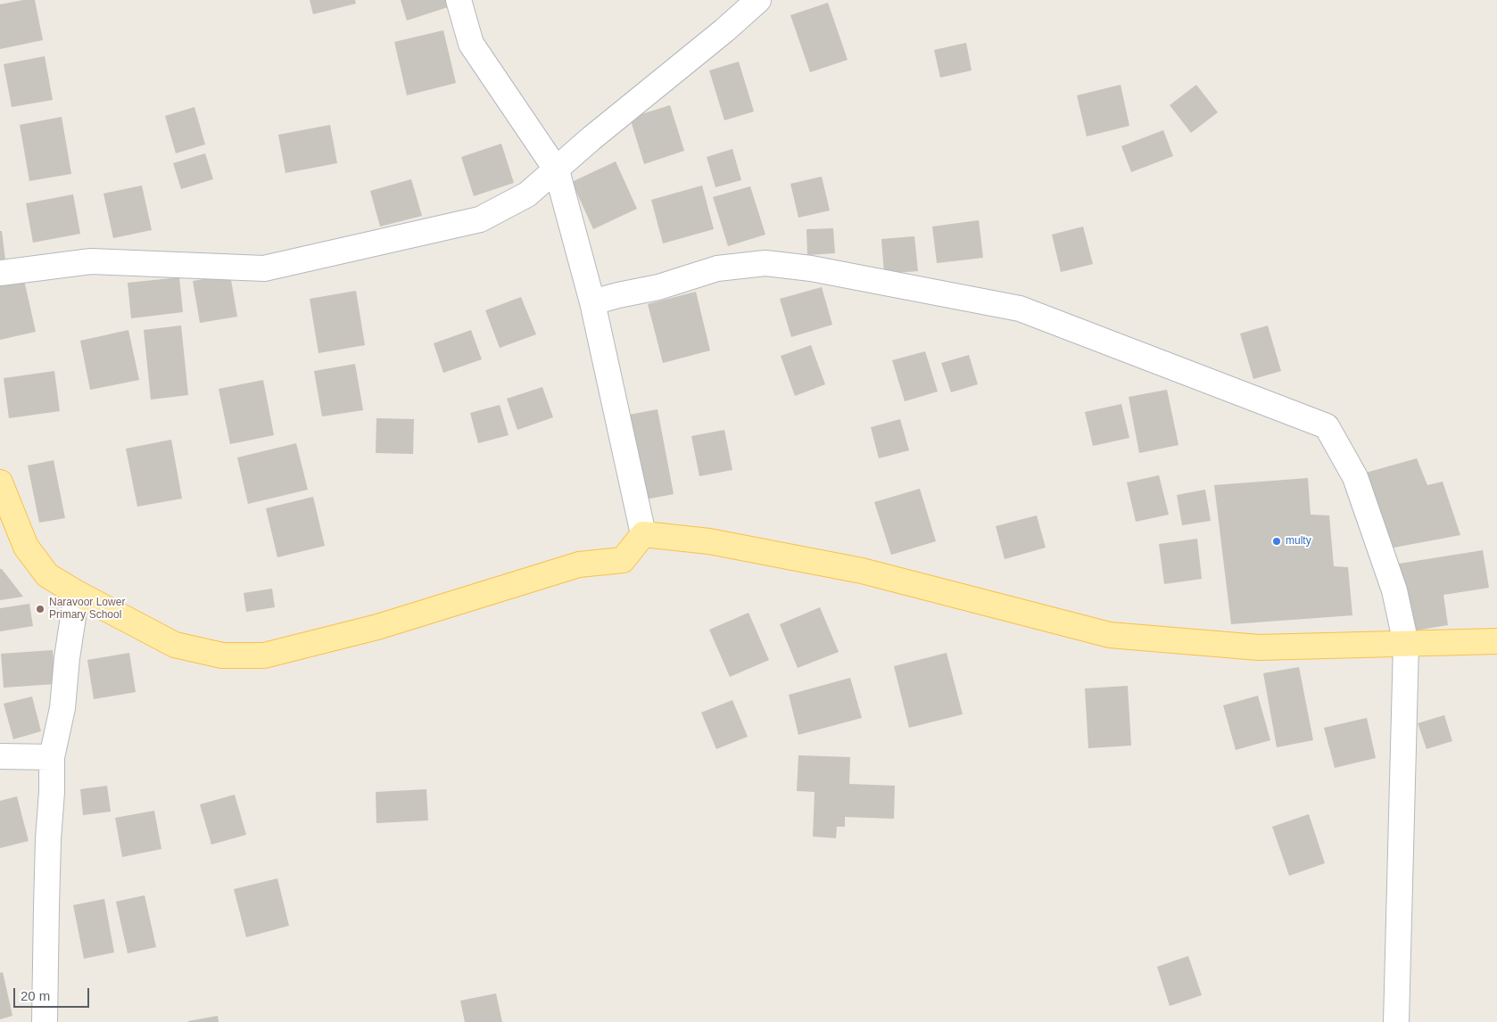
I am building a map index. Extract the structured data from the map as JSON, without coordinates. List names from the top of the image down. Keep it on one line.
{"places":["multy","Naravoor Lower Primary School"],"scale_bar":"20 m"}
